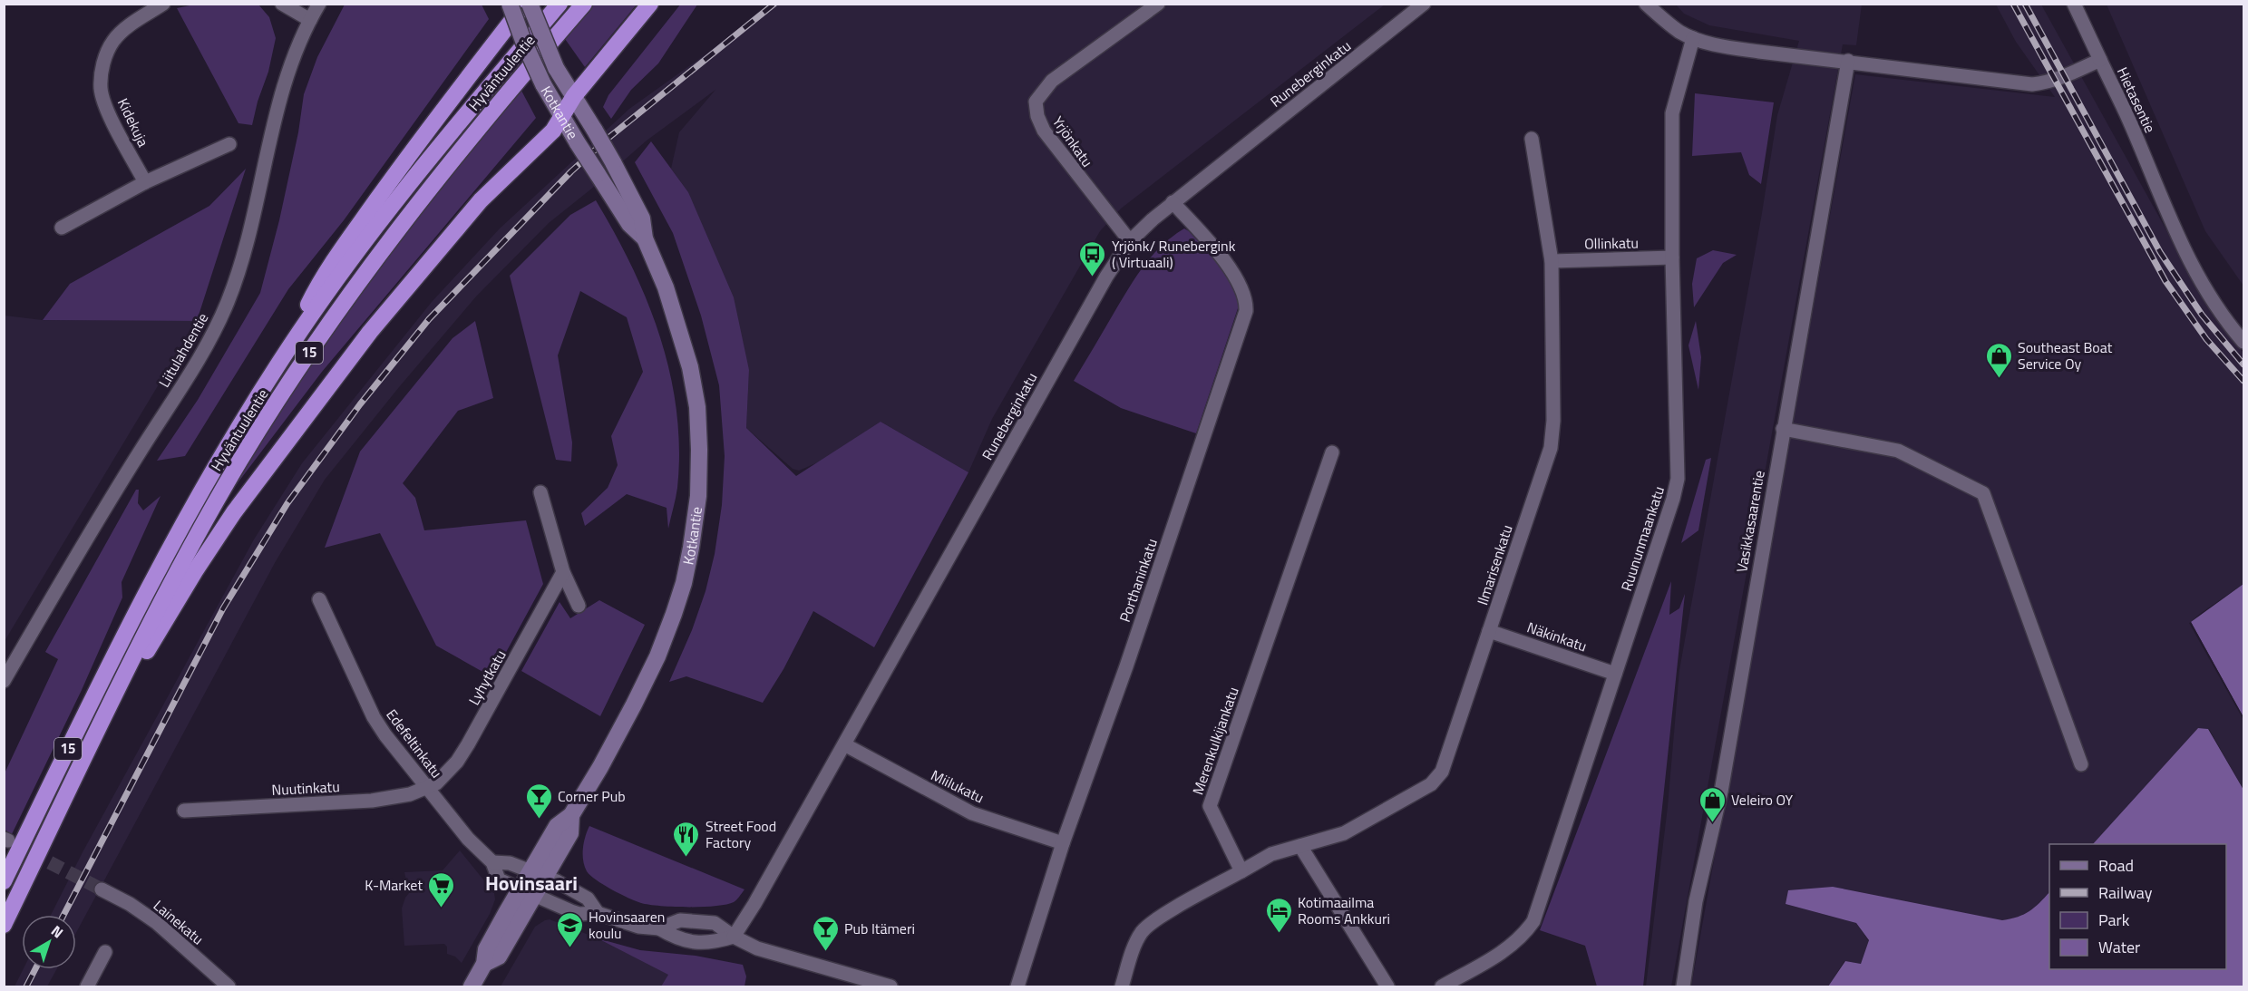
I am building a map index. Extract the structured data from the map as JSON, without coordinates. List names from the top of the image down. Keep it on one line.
{"streets":{"highway":["Hyväntuulentie","15"],"street":["Runeberginkatu","Hietasentie","Kotkantie","Kidekuja","Yrjönkatu","Ollinkatu","Liitulahdentie","Vasikkasaarentie","Ruununmaankatu","Ilmarisenkatu","Porthaninkatu","Näkinkatu","Lyhytkatu","Merenkulkijankatu","Edefeltinkatu","Miilukatu","Nuutinkatu","Lainekatu"]},"crossings":[["Runeberginkatu","Yrjönkatu"],["Runeberginkatu","Porthaninkatu"],["Runeberginkatu","Miilukatu"],["Hietasentie","Vasikkasaarentie"],["Hietasentie","Ruununmaankatu"],["Kotkantie","Edefeltinkatu"],["Ollinkatu","Ruununmaankatu"],["Ollinkatu","Ilmarisenkatu"],["Ruununmaankatu","Näkinkatu"],["Ilmarisenkatu","Näkinkatu"],["Ilmarisenkatu","Merenkulkijankatu"],["Porthaninkatu","Miilukatu"],["Lyhytkatu","Edefeltinkatu"],["Lyhytkatu","Nuutinkatu"],["Edefeltinkatu","Nuutinkatu"]],"districts":["Hovinsaari"],"places":{"bus stop":["Yrjönk/ Runebergink ( Virtuaali)"],"shop":["Southeast Boat Service Oy","Veleiro OY"],"bar":["Corner Pub","Pub Itämeri"],"restaurant":["Street Food Factory"],"supermarket":["K-Market"],"hotel":["Kotimaailma Rooms Ankkuri"],"school or university":["Hovinsaaren koulu"]},"legend":["Road","Railway","Park","Water"],"north":"top right"}
